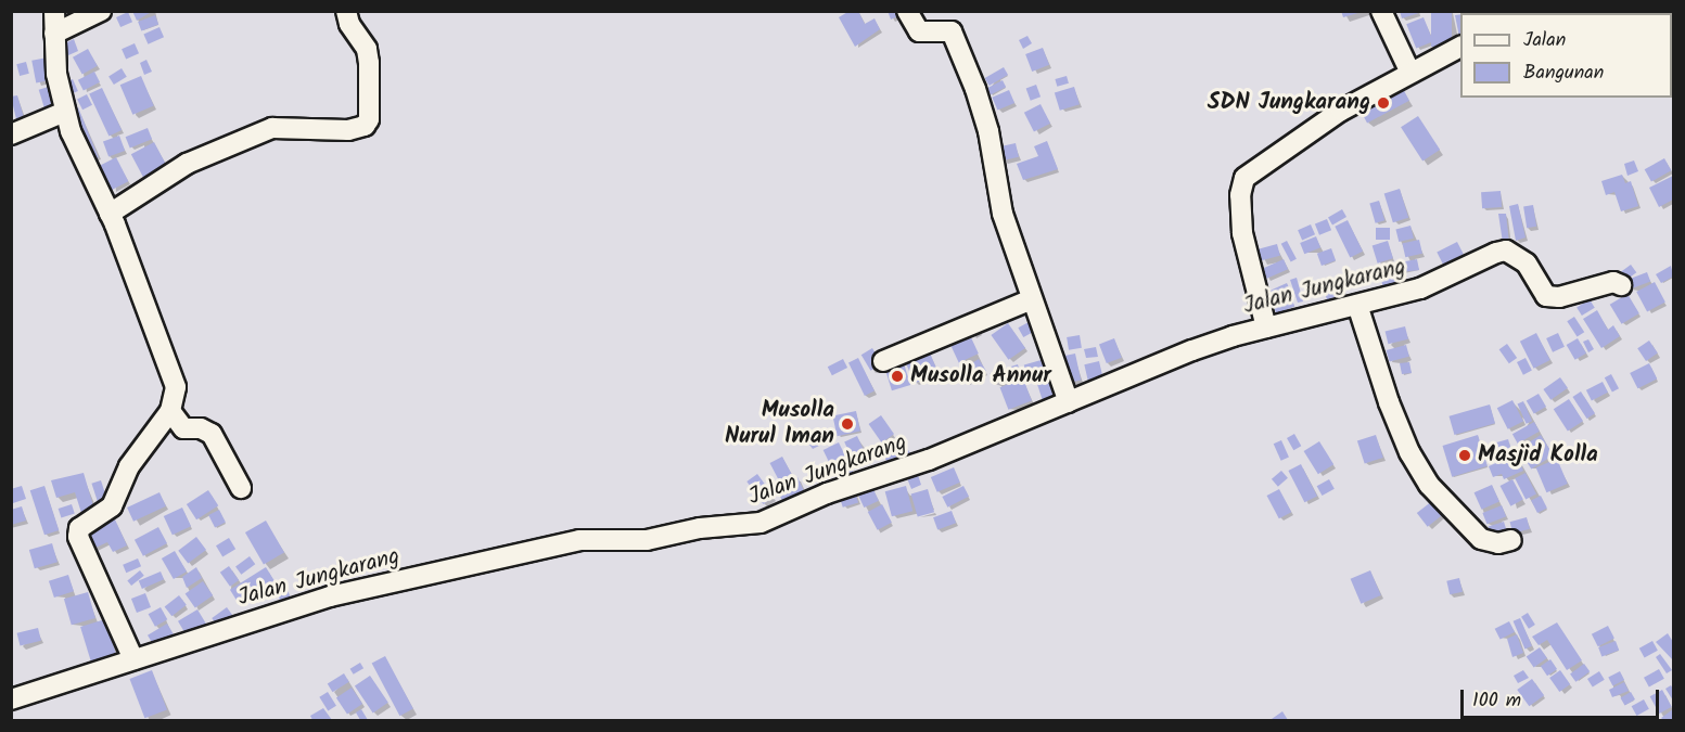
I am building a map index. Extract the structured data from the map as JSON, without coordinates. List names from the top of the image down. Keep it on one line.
{"streets":{"street":["Jalan Jungkarang"]},"places":["SDN Jungkarang","Musolla Annur","Musolla Nurul Iman","Masjid Kolla"],"legend":["Jalan","Bangunan"],"scale_bar":"100 m"}
